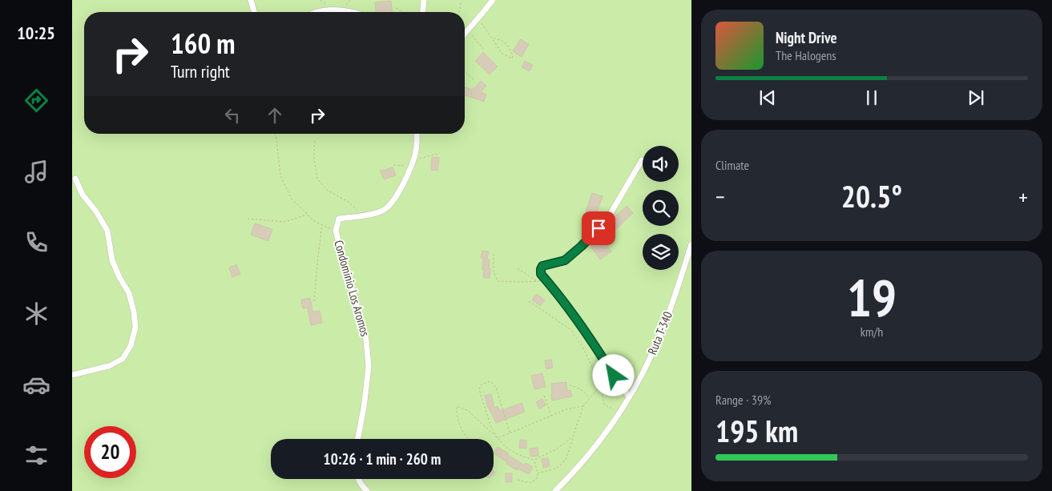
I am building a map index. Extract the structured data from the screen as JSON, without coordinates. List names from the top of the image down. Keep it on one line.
{"streets":{"street":["Condominio Los Aromos","Ruta T-340"]},"page":{"tabs":"10:25","turn":["160 m","Turn right"],"song":["Night Drive","The Halogens"],"tile":["Climate",["19","km/h"],["Range · 39%","195 km"]],"heat":["−","20.5°","+"],"limit":"20","trip":"10:26 · 1 min · 260 m"}}
